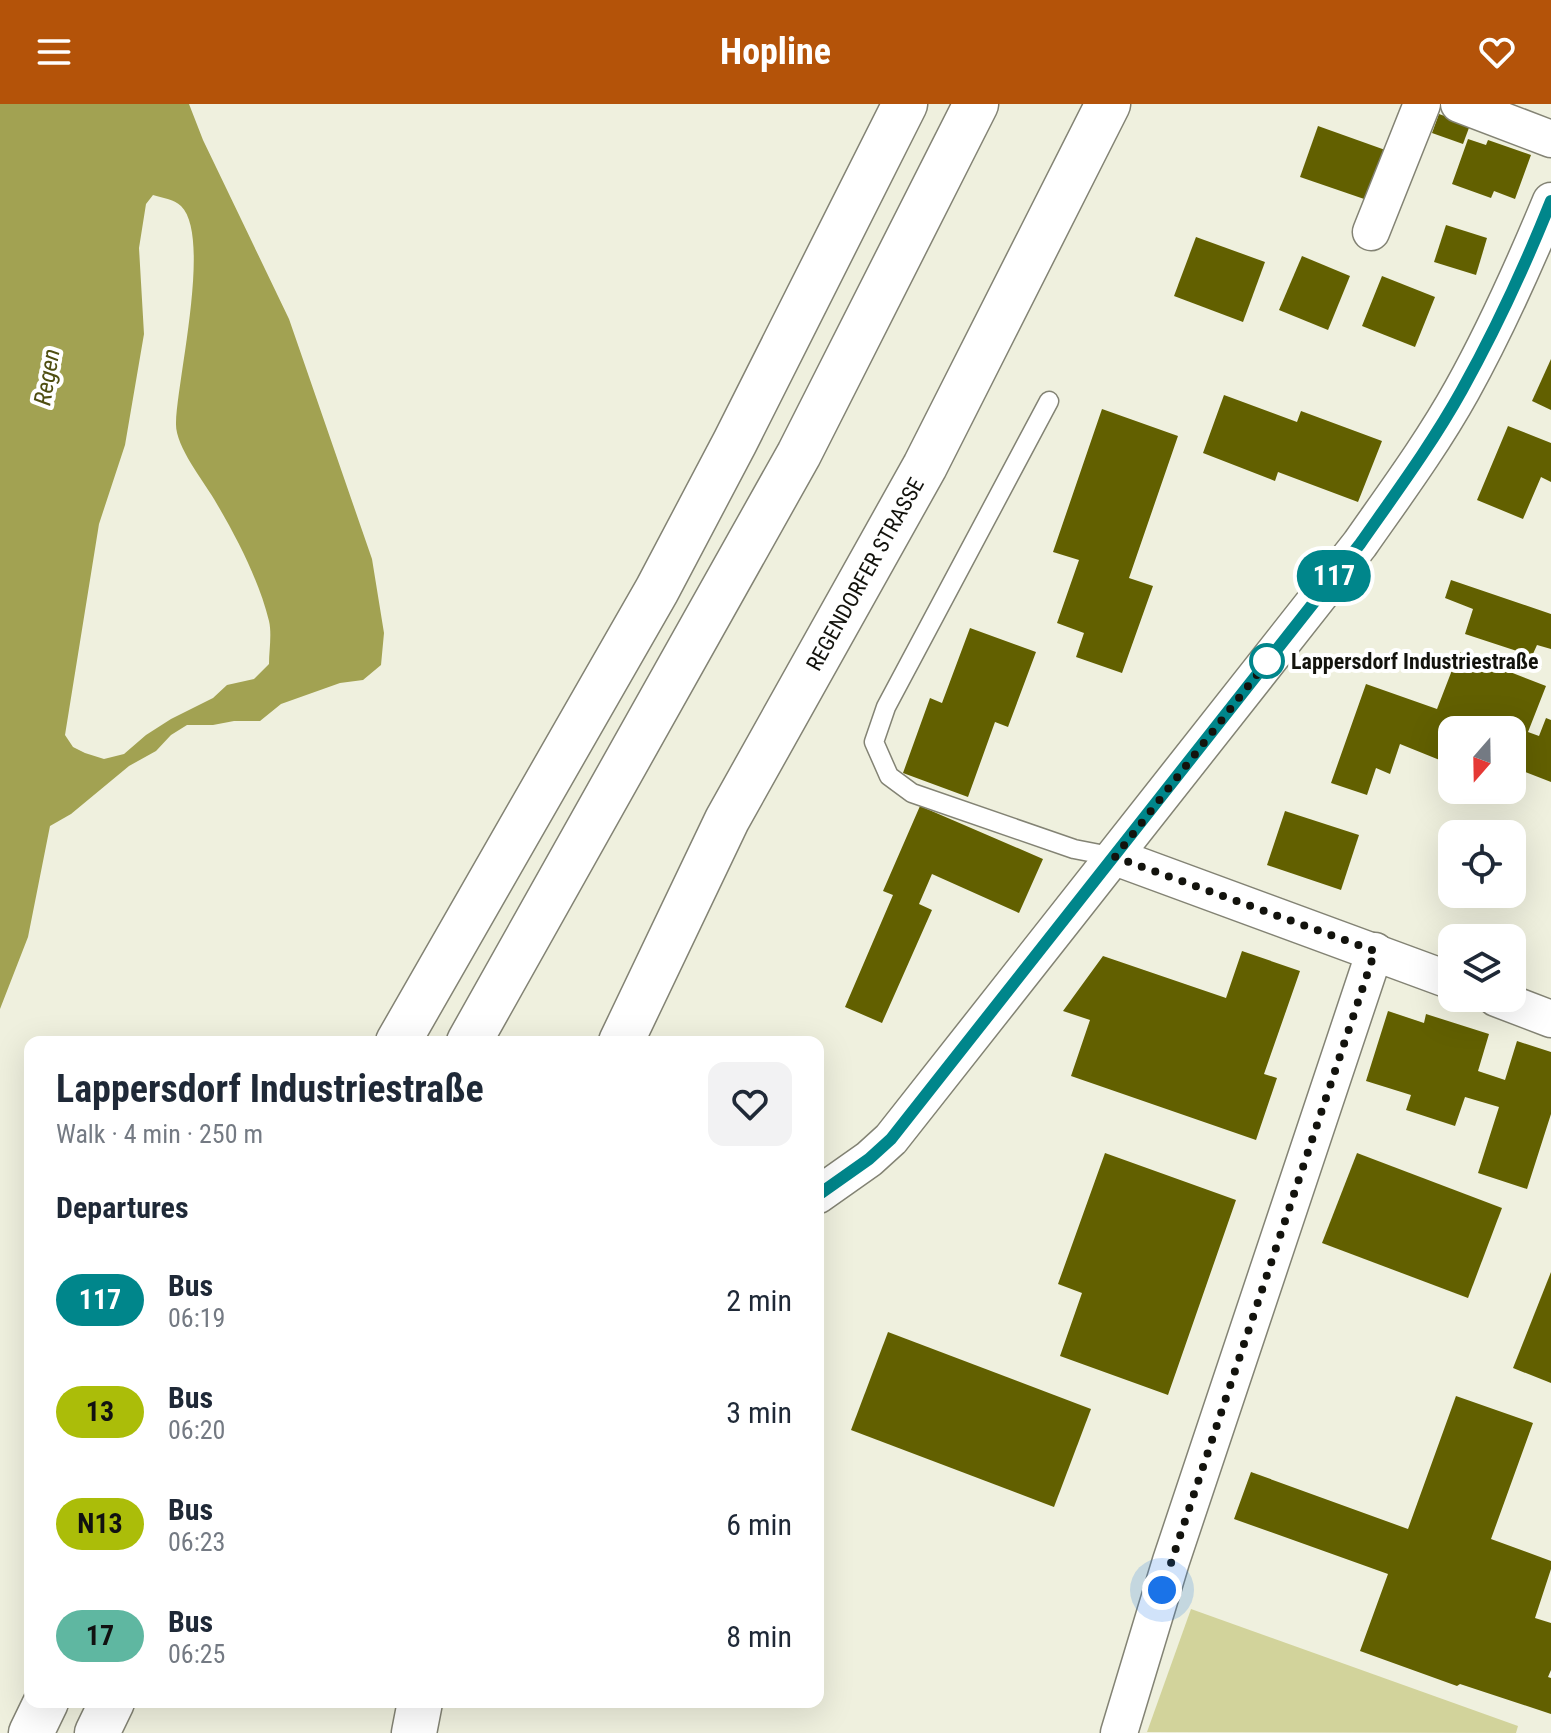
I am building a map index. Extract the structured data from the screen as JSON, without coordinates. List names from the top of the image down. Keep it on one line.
{"streets":{"main road":["REGENDORFER STRASSE"]},"water":["Regen"],"places":["Lappersdorf Industriestraße"],"lines":["bus line 117"],"north":"bottom","page":{"header":"Hopline","on_map":"117","heading":[["Lappersdorf Industriestraße","Walk · 4 min · 250 m"],"Departures"],"list":[{"mark":"117","name":"Bus","note":"06:19","value":"2 min"},{"mark":"13","name":"Bus","note":"06:20","value":"3 min"},{"mark":"N13","name":"Bus","note":"06:23","value":"6 min"},{"mark":"17","name":"Bus","note":"06:25","value":"8 min"}]}}
